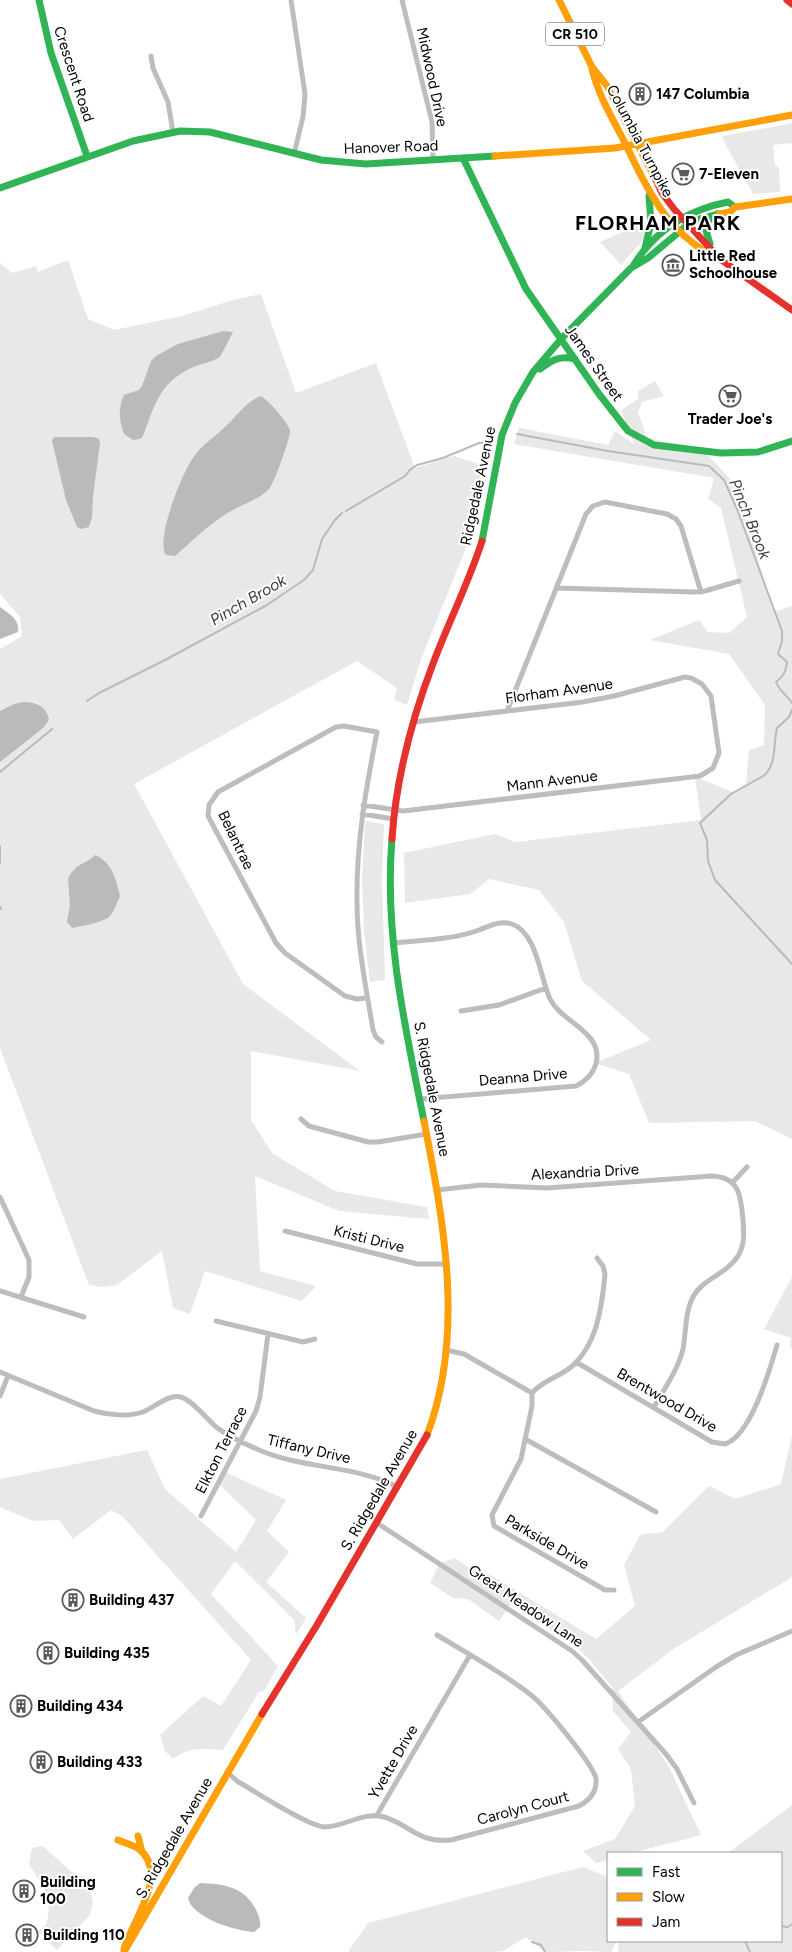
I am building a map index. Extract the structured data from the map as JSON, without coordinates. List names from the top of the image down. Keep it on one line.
{"streets":{"main road":["CR 510","Crescent Road","Columbia Turnpike","Hanover Road","James Street","Ridgedale Avenue","S. Ridgedale Avenue"],"street":["Midwood Drive","Florham Avenue","Mann Avenue","Belantrae","Deanna Drive","Alexandria Drive","Kristi Drive","Brentwood Drive","Tiffany Drive","Elkton Terrace","Parkside Drive","Great Meadow Lane","Yvette Drive","Carolyn Court"]},"crossings":[["Crescent Road","Hanover Road"],["Midwood Drive","Hanover Road"],["Columbia Turnpike","Hanover Road"],["Columbia Turnpike","Ridgedale Avenue"],["Hanover Road","James Street"],["James Street","Ridgedale Avenue"],["Ridgedale Avenue","S. Ridgedale Avenue"],["Florham Avenue","Mann Avenue"],["Florham Avenue","S. Ridgedale Avenue"],["Mann Avenue","S. Ridgedale Avenue"],["Deanna Drive","S. Ridgedale Avenue"],["S. Ridgedale Avenue","Alexandria Drive"],["S. Ridgedale Avenue","Kristi Drive"],["S. Ridgedale Avenue","Tiffany Drive"],["S. Ridgedale Avenue","Great Meadow Lane"],["S. Ridgedale Avenue","Yvette Drive"],["Tiffany Drive","Elkton Terrace"],["Yvette Drive","Carolyn Court"]],"districts":["FLORHAM PARK"],"water":["Pinch Brook"],"places":{"building":["147 Columbia","Building 437","Building 435","Building 434","Building 433","Building 100","Building 110"],"supermarket":["7-Eleven","Trader Joe's"],"museum":["Little Red Schoolhouse"]},"legend":["Fast","Slow","Jam"]}
